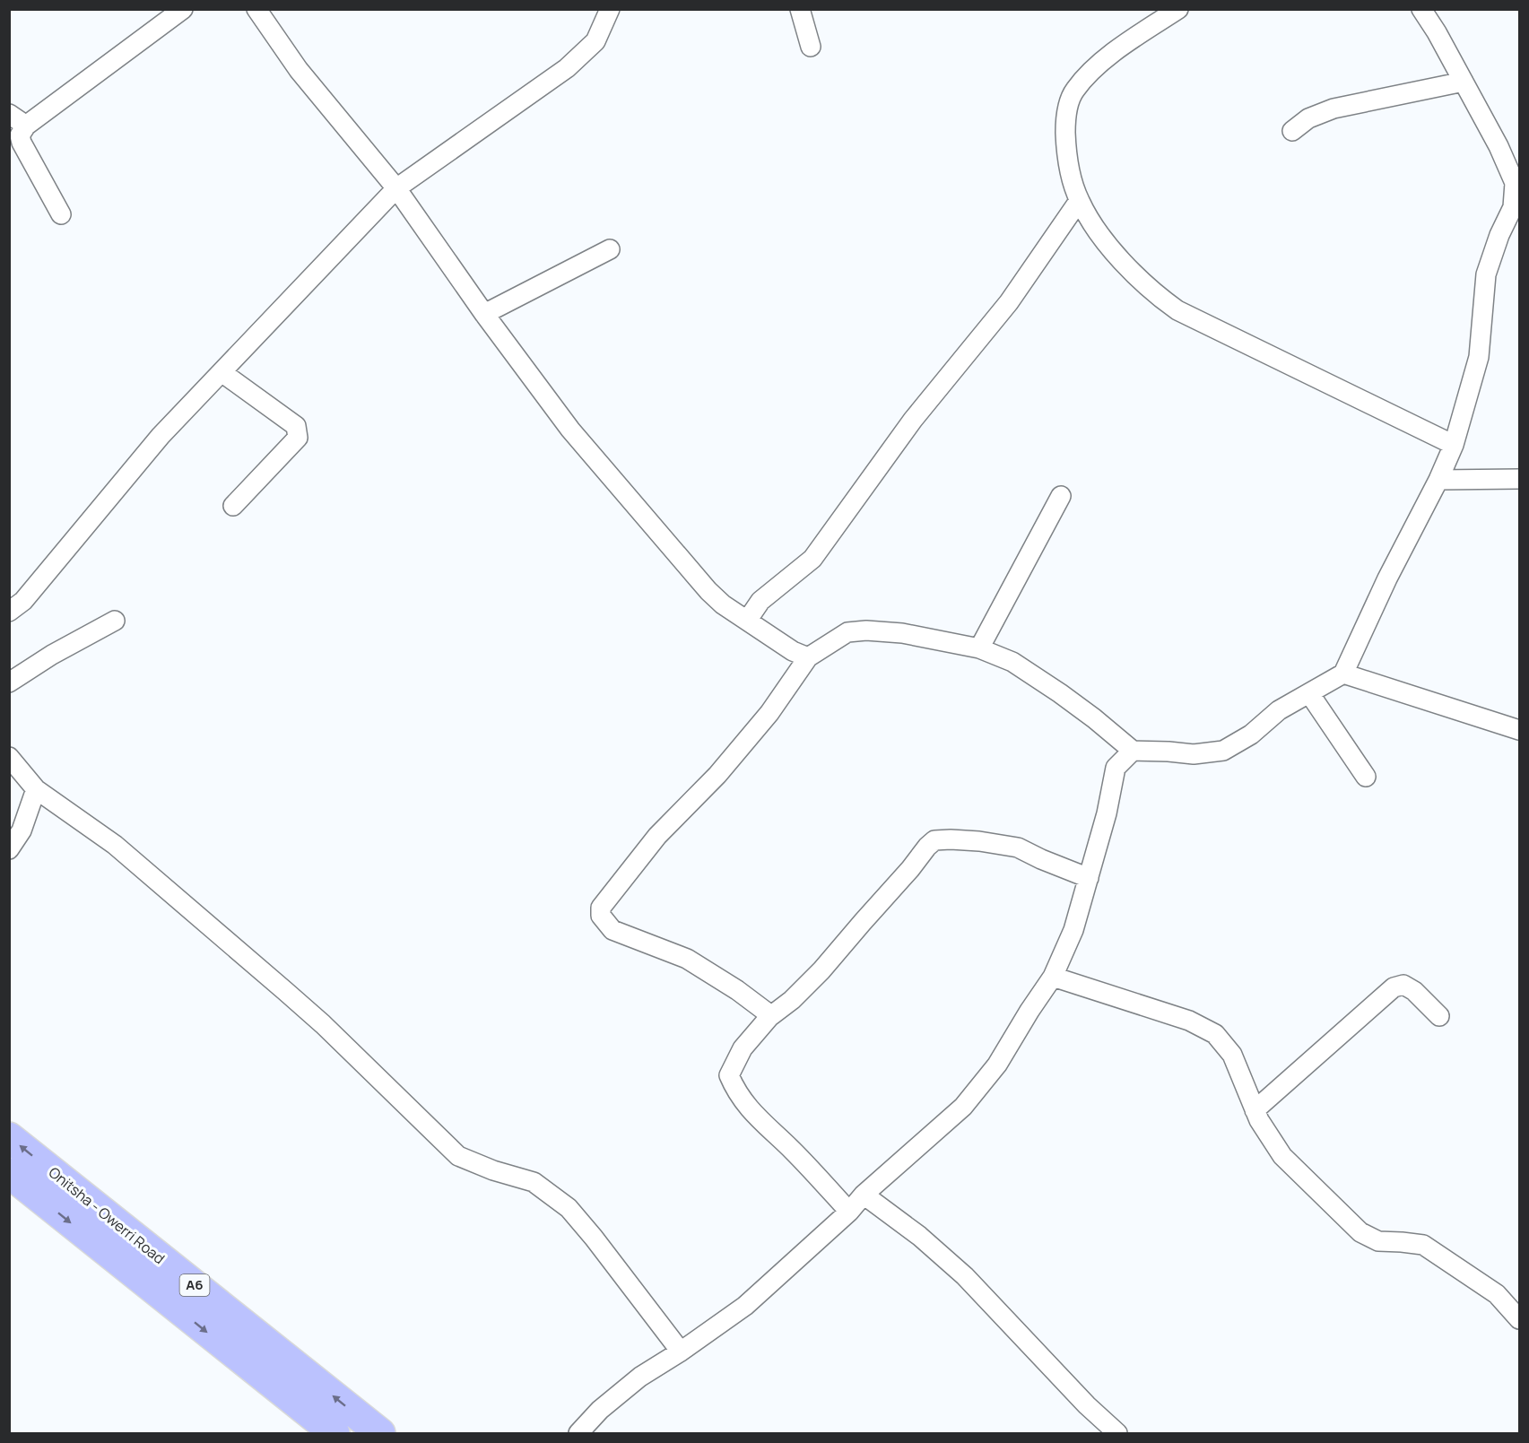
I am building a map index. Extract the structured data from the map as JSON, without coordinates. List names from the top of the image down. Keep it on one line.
{"streets":{"highway":["Onitsha - Owerri Road","A6"]}}
